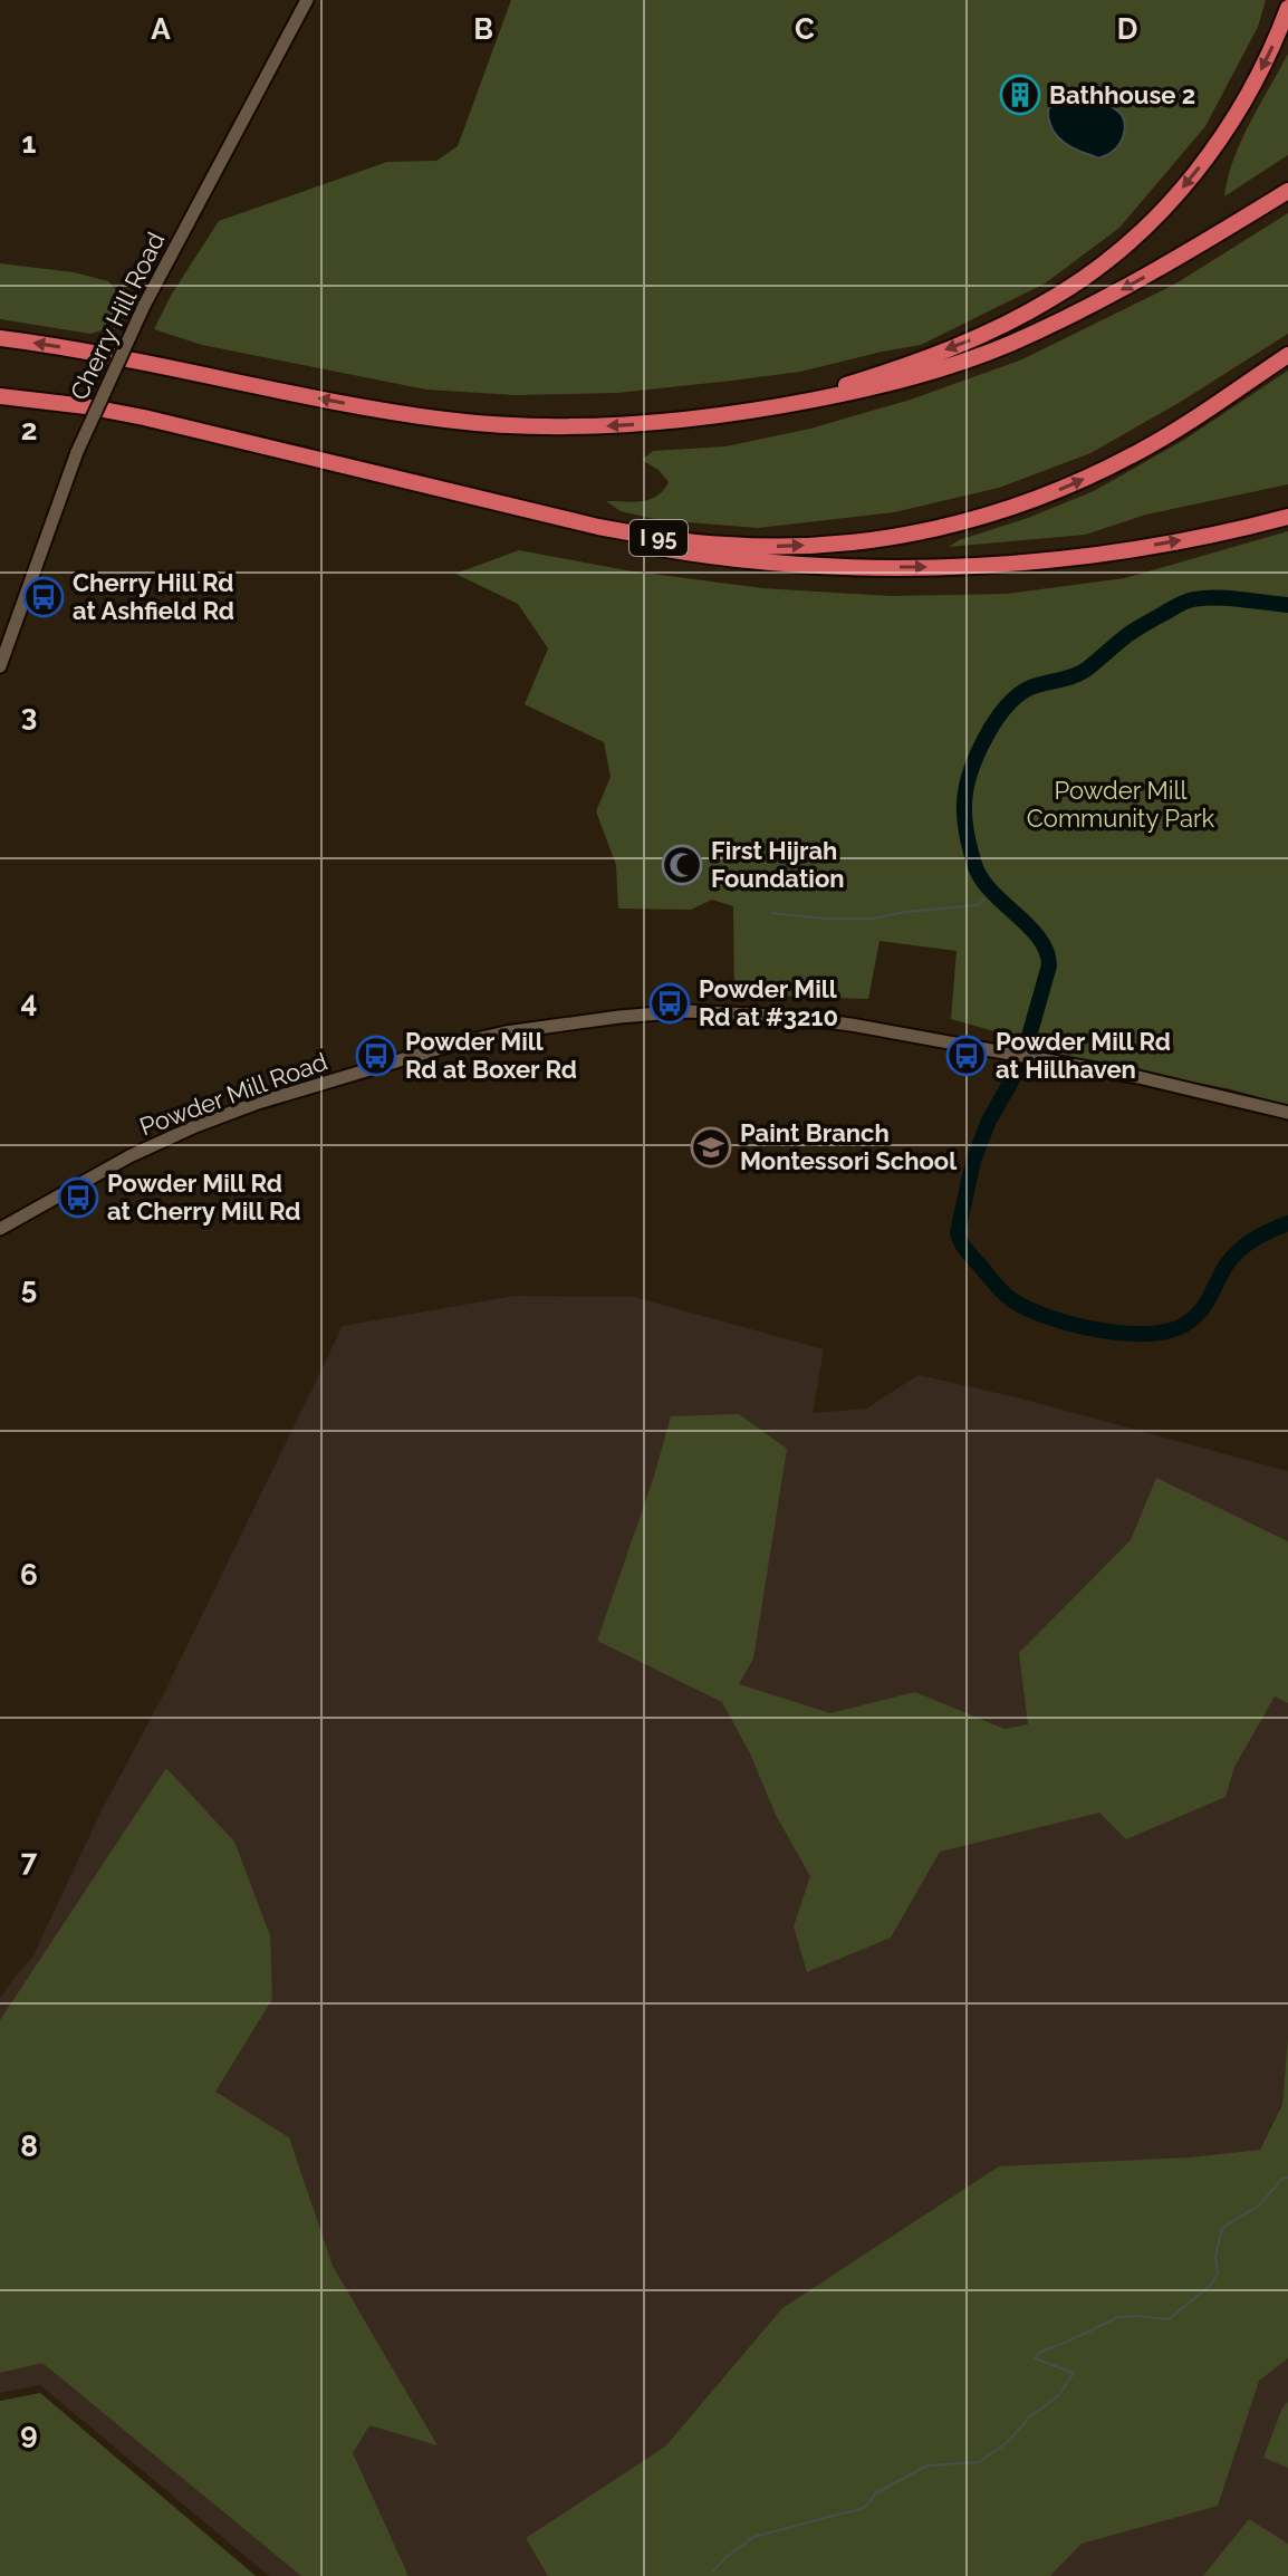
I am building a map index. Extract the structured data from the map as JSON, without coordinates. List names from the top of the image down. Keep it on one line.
{"streets":{"highway":["I 95"],"main road":["Cherry Hill Road","Powder Mill Road"]},"parks":["Powder Mill Community Park"],"places":{"building":["Bathhouse 2"],"bus stop":["Cherry Hill Rd at Ashfield Rd","Powder Mill Rd at #3210","Powder Mill Rd at Boxer Rd","Powder Mill Rd at Hillhaven","Powder Mill Rd at Cherry Mill Rd"],"mosque":["First Hijrah Foundation"],"school or university":["Paint Branch Montessori School"]},"grid":{"columns":["A","B","C","D"],"rows":["1","2","3","4","5","6","7","8","9"]}}
